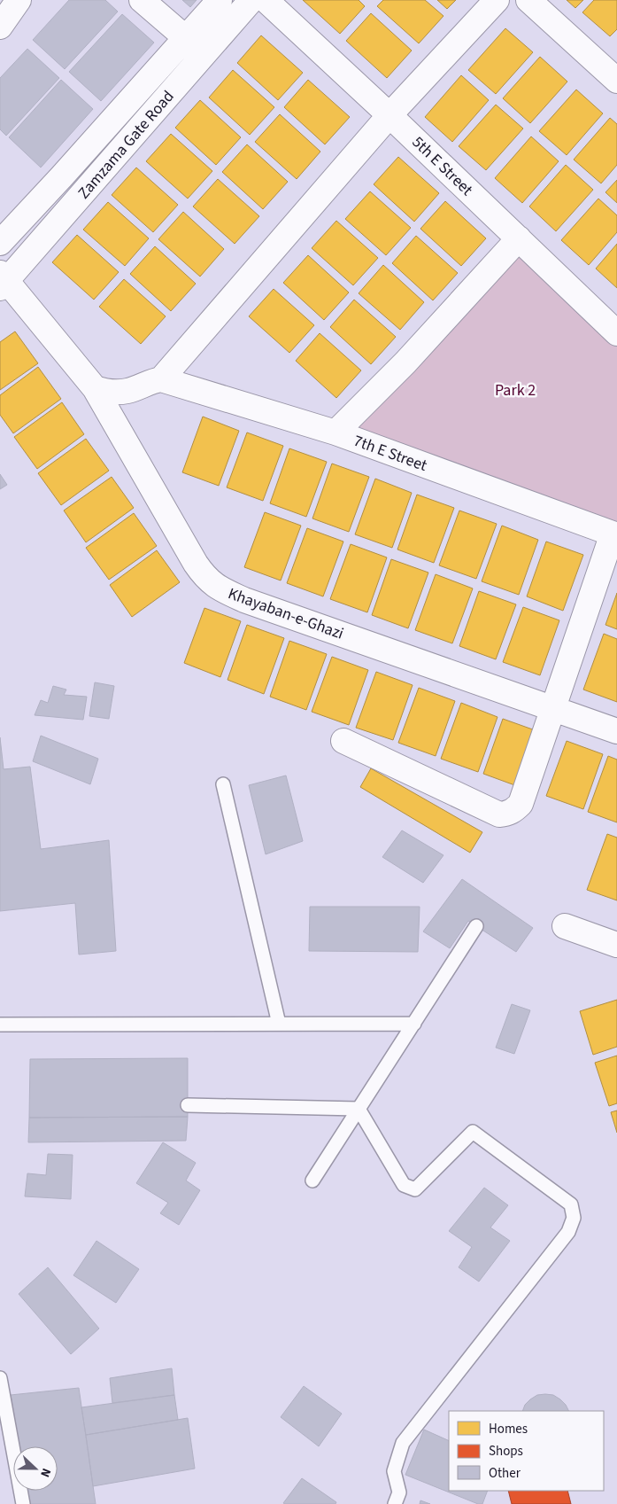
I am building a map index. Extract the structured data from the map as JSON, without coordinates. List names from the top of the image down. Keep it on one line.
{"streets":{"street":["Zamzama Gate Road","5th E Street","7th E Street","Khayaban-e-Ghazi"]},"crossings":[["Zamzama Gate Road","Khayaban-e-Ghazi"]],"parks":["Park 2"],"legend":["Homes","Shops","Other"],"north":"right"}
